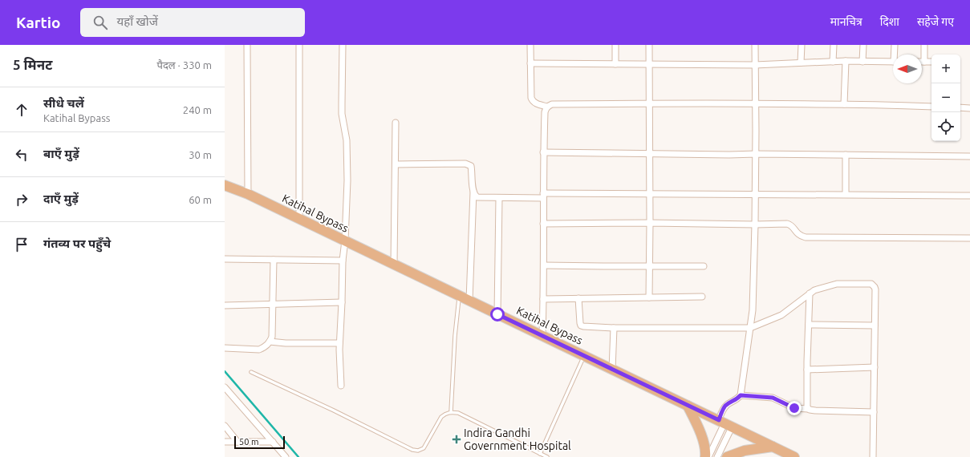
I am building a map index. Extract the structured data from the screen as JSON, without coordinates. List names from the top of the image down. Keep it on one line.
{"streets":{"main road":["Katihal Bypass"]},"places":{"health":["Indira Gandhi Government Hospital"]},"scale_bar":"50 m","north":"left","page":{"header":"Kartio","search":"यहाँ खोजें","nav":["मानचित्र","दिशा","सहेजे गए"],"heading":["5 मिनट","पैदल · 330 m"],"map_buttons":["+","−"],"list":[["सीधे चलें","Katihal Bypass","240 m"],["बाएँ मुड़ें","30 m"],["दाएँ मुड़ें","60 m"],"गंतव्य पर पहुँचे"],"scale":"50 m"}}
